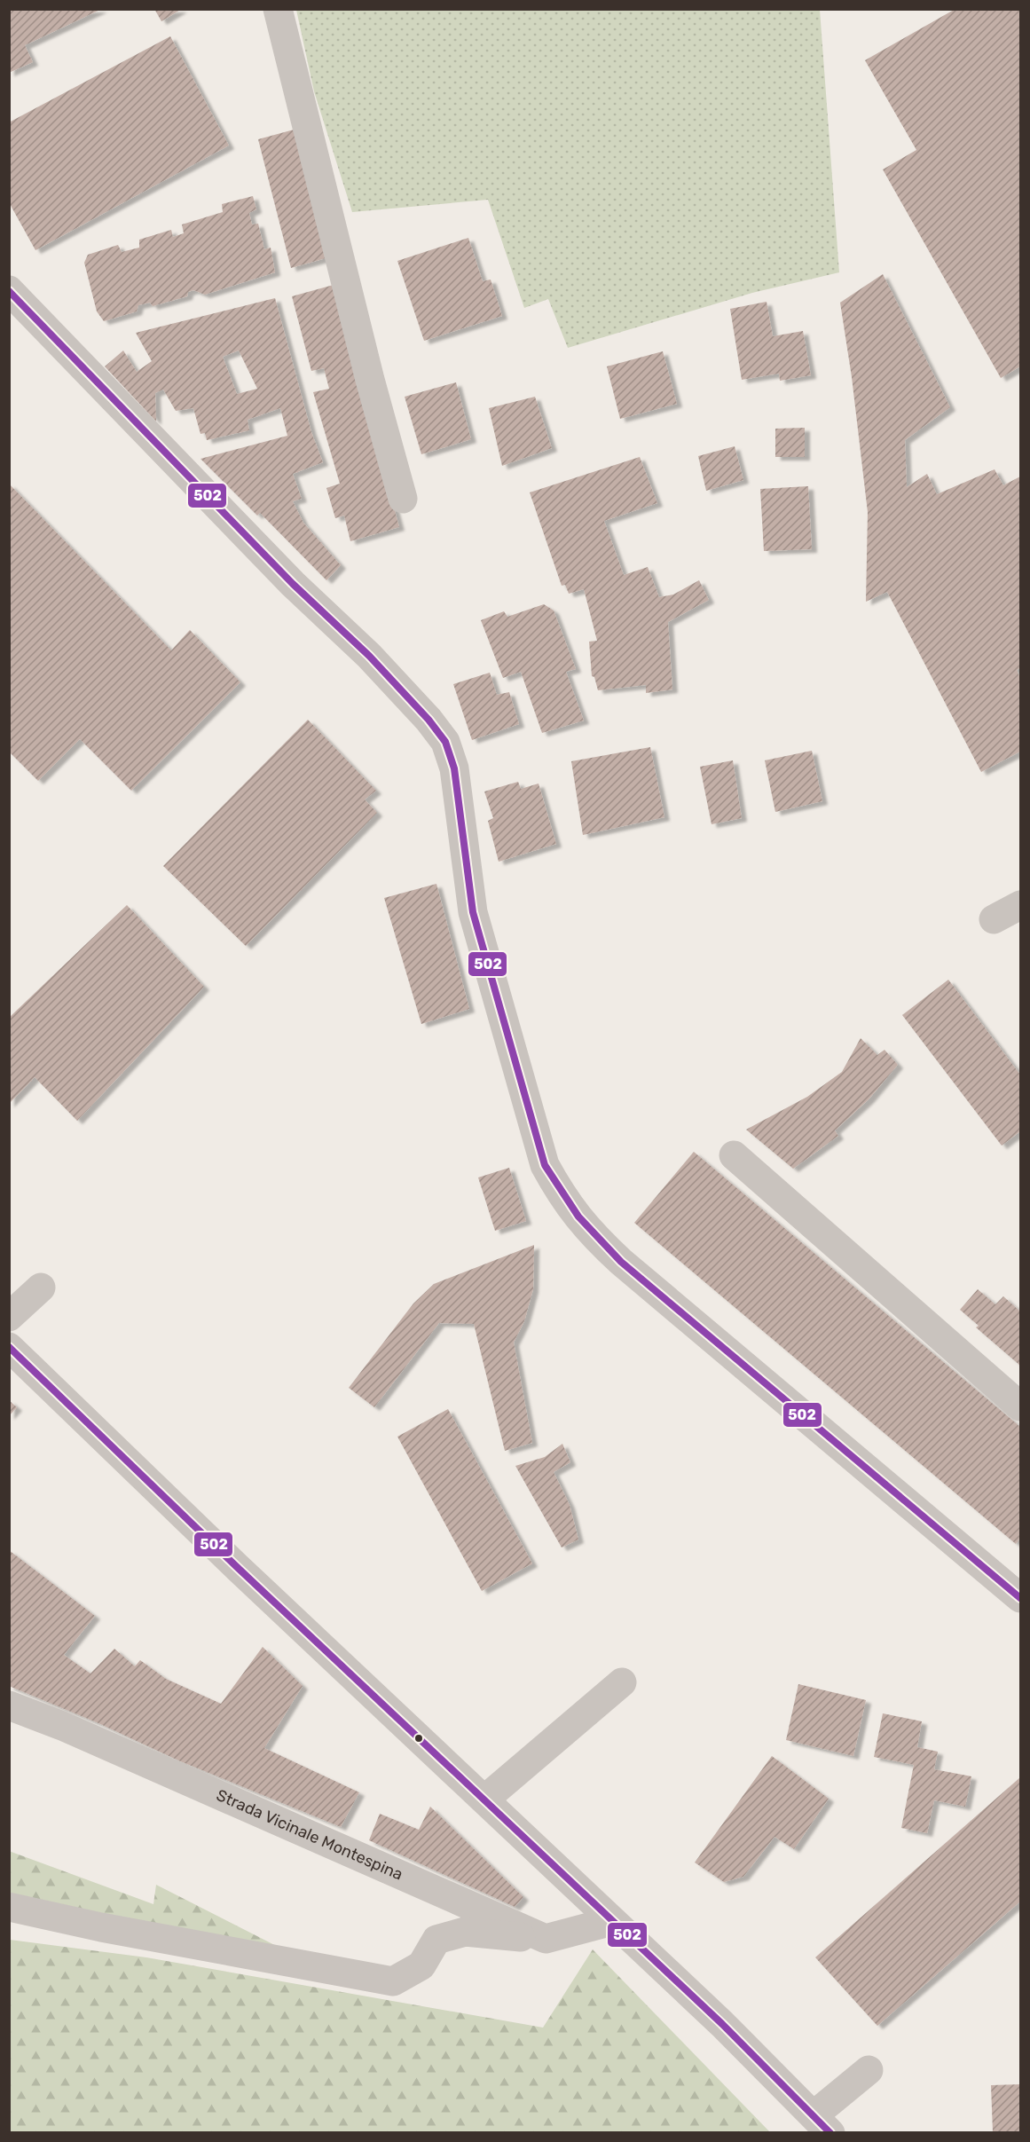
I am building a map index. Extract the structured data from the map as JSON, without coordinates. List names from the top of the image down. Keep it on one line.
{"streets":{"street":["Strada Vicinale Montespina"]},"lines":["transit line 502"]}
